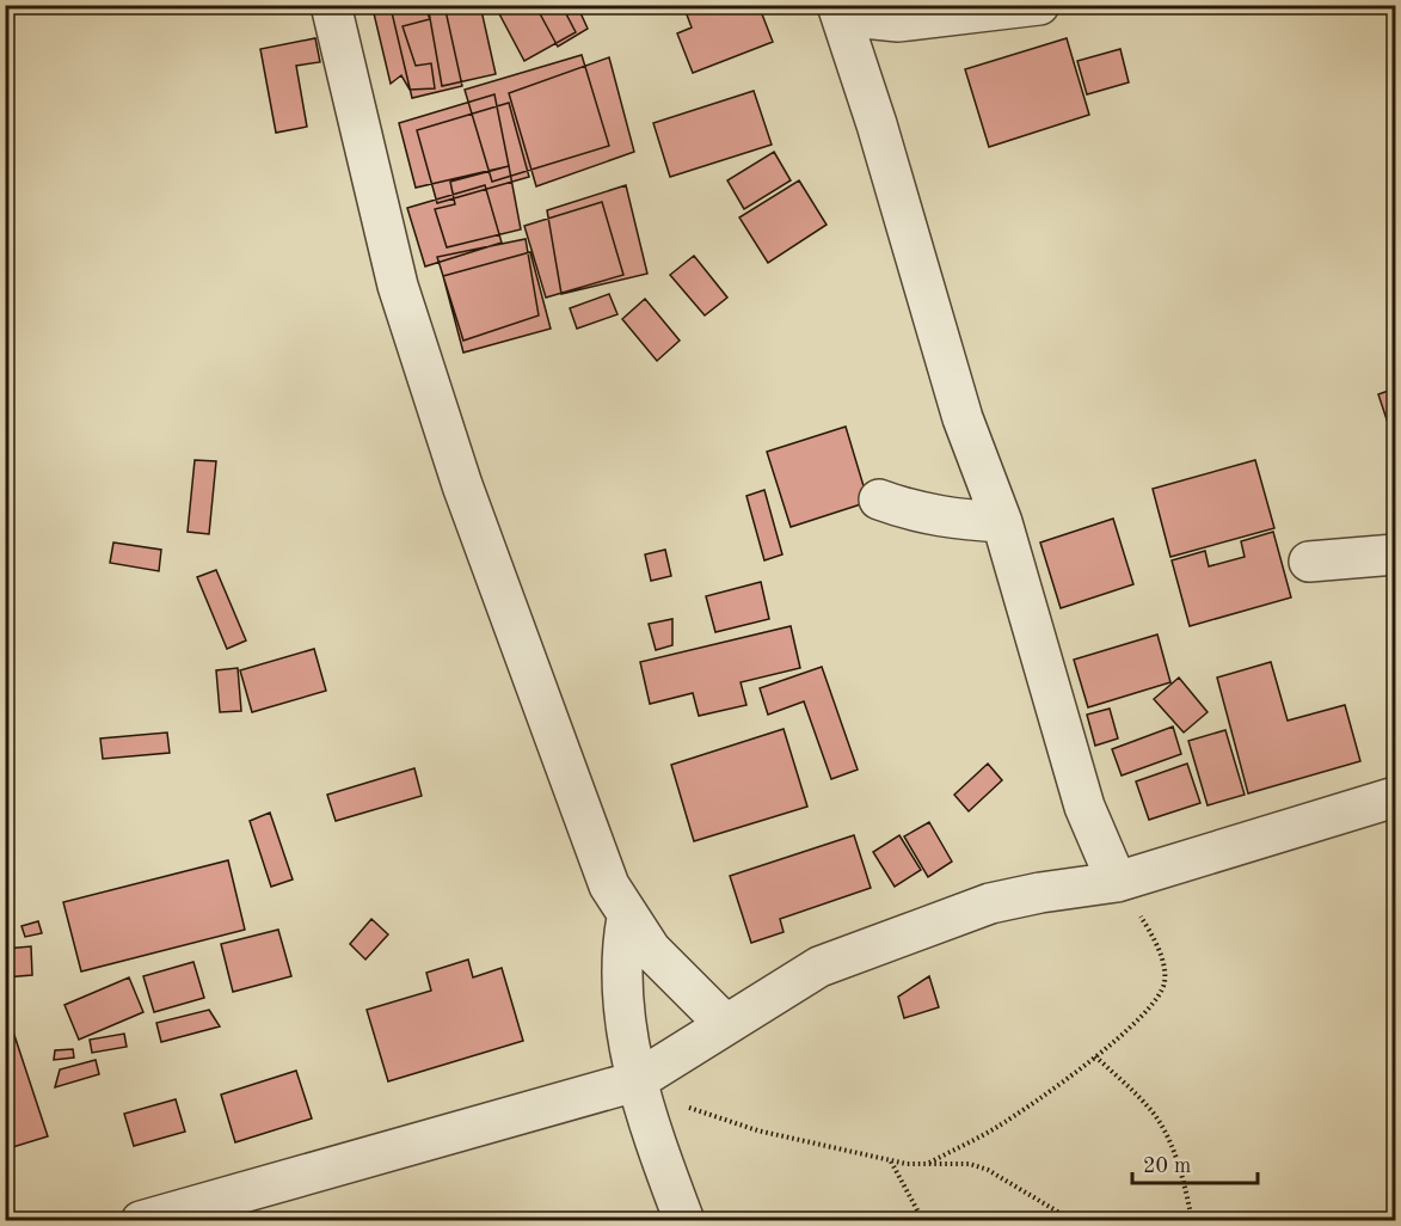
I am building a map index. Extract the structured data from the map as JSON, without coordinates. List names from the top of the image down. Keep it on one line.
{"scale_bar":"20 m"}
